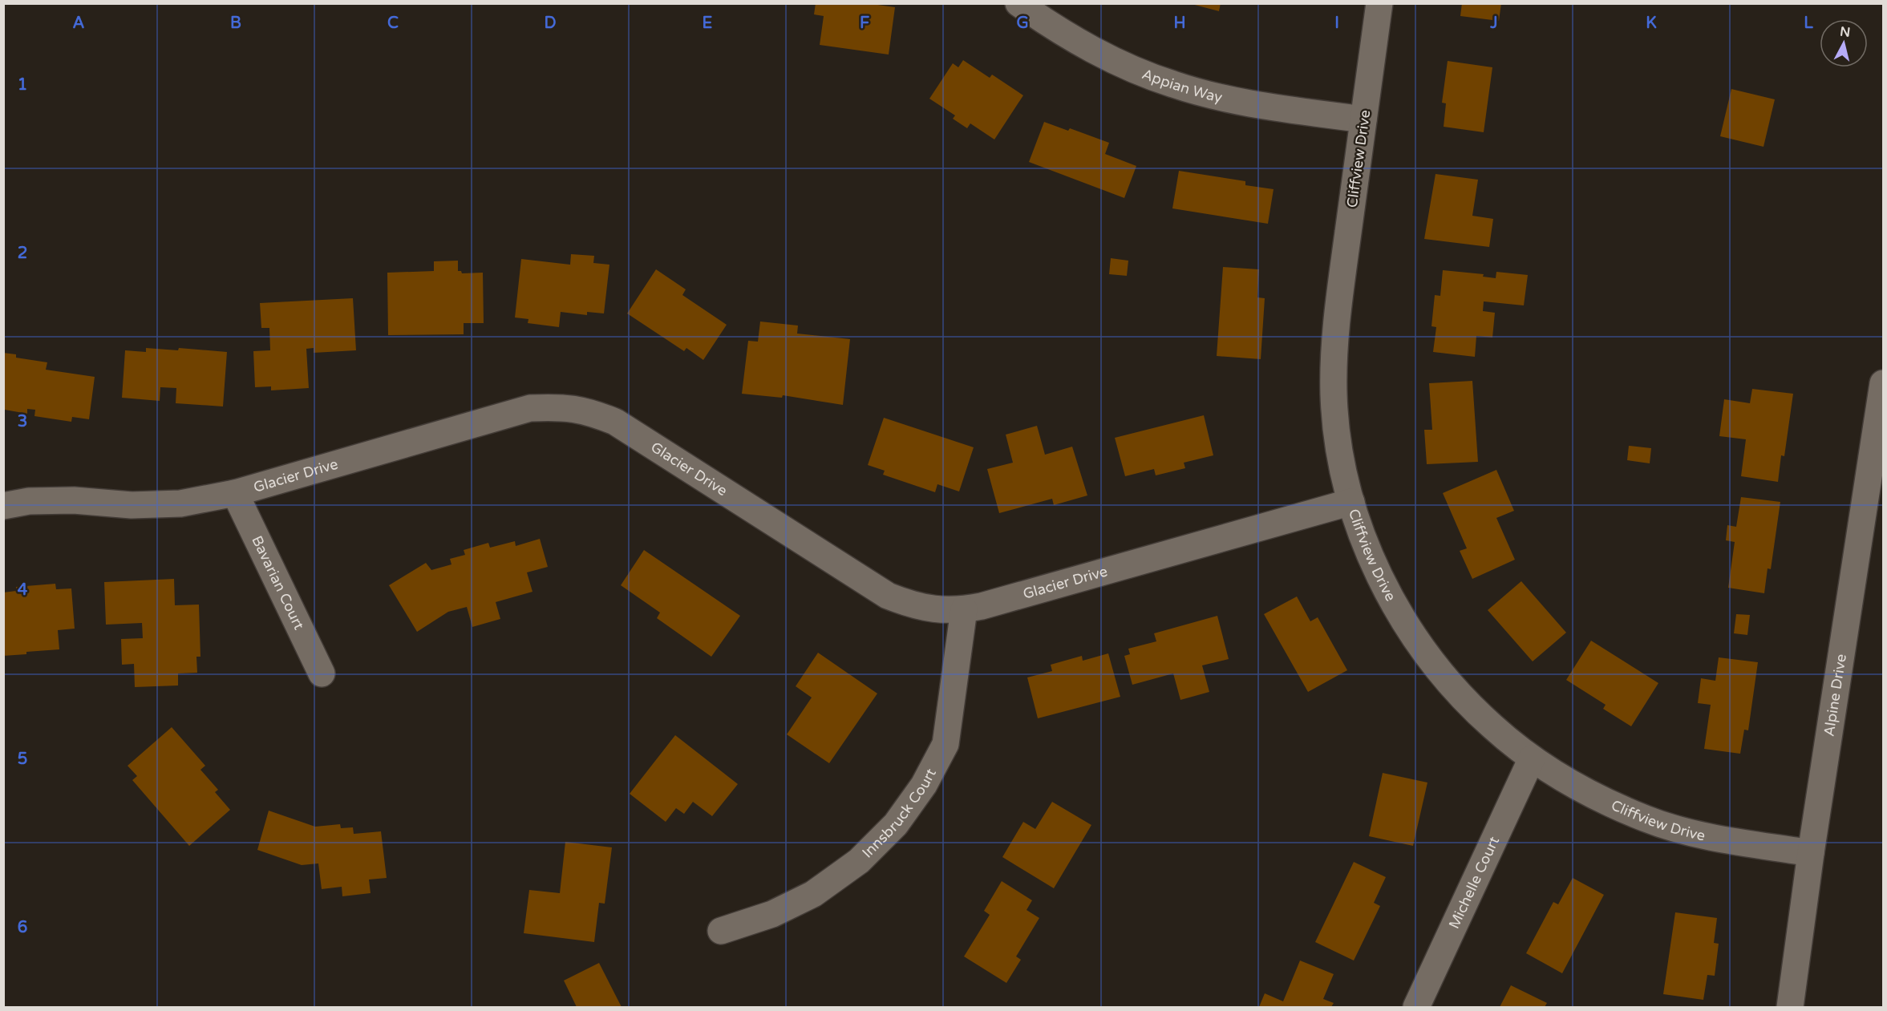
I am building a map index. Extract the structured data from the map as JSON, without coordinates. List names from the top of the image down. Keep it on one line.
{"streets":{"street":["Appian Way","Cliffview Drive","Glacier Drive","Bavarian Court","Alpine Drive","Innsbruck Court","Michelle Court"]},"crossings":[["Appian Way","Cliffview Drive"],["Cliffview Drive","Glacier Drive"],["Cliffview Drive","Alpine Drive"],["Cliffview Drive","Michelle Court"],["Glacier Drive","Bavarian Court"],["Glacier Drive","Innsbruck Court"]],"north":"top","grid":{"columns":["A","B","C","D","E","F","G","H","I","J","K","L"],"rows":["1","2","3","4","5","6"]}}
